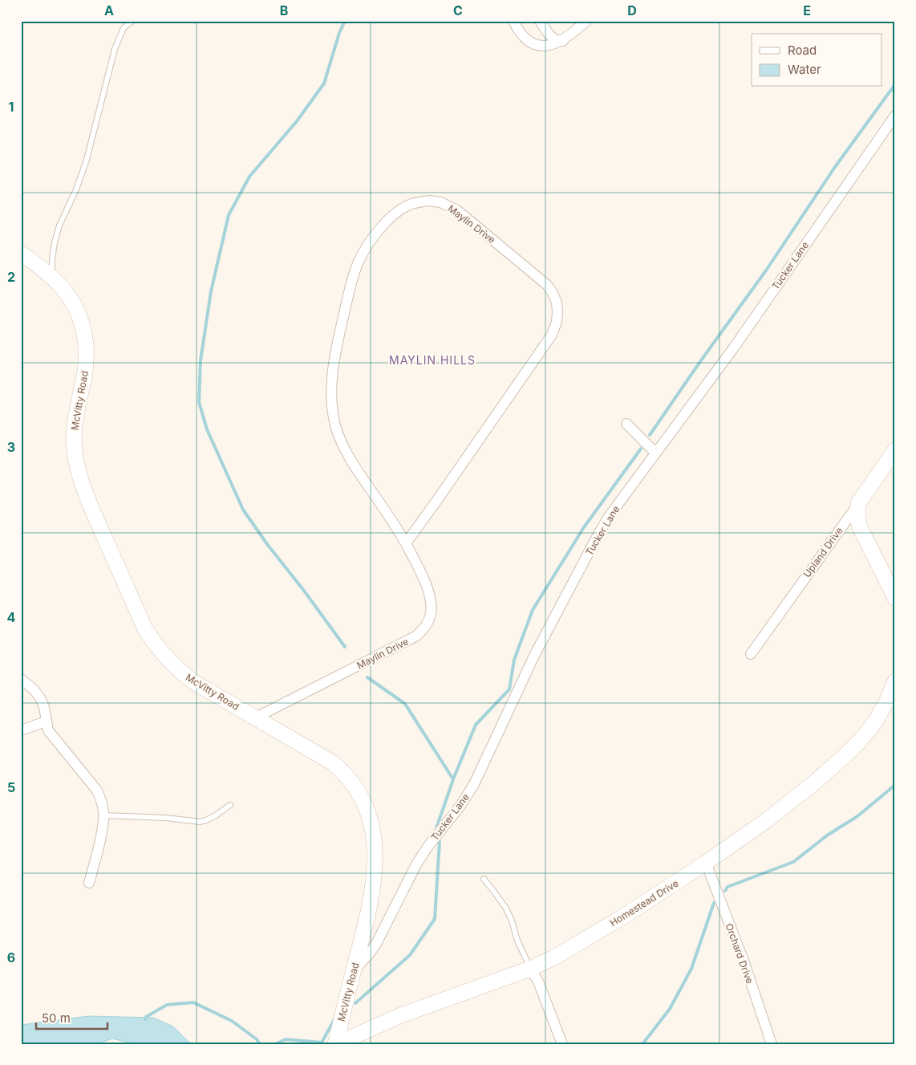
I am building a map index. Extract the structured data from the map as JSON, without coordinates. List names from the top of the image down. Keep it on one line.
{"streets":{"street":["Maylin Drive","Tucker Lane","McVitty Road","Upland Drive","Homestead Drive","Orchard Drive"]},"crossings":[["Maylin Drive","McVitty Road"],["Tucker Lane","McVitty Road"],["McVitty Road","Homestead Drive"],["Homestead Drive","Orchard Drive"]],"districts":["MAYLIN HILLS"],"legend":["Road","Water"],"scale_bar":"50 m","grid":{"columns":["A","B","C","D","E"],"rows":["1","2","3","4","5","6"]}}
